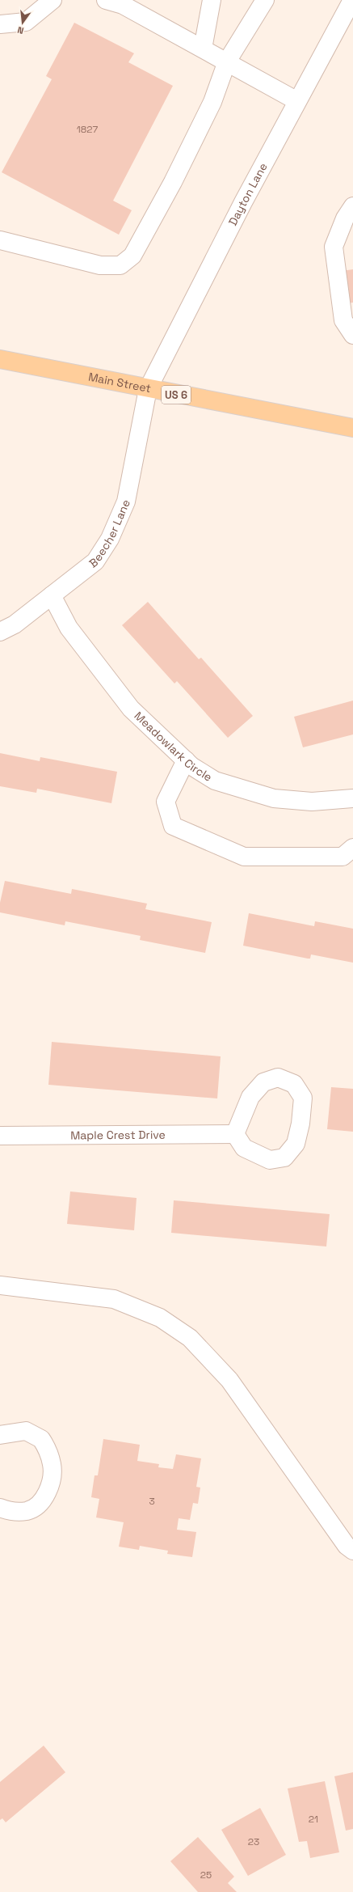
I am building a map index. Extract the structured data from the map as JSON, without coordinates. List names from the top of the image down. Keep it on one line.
{"streets":{"main road":["Main Street","US 6"],"street":["Dayton Lane","Beecher Lane","Meadowlark Circle","Maple Crest Drive"]},"crossings":[["Dayton Lane","Main Street"],["Dayton Lane","Beecher Lane"],["Main Street","Beecher Lane"],["Beecher Lane","Meadowlark Circle"]],"house_numbers":["1827","3","21","23","25"],"north":"bottom"}
